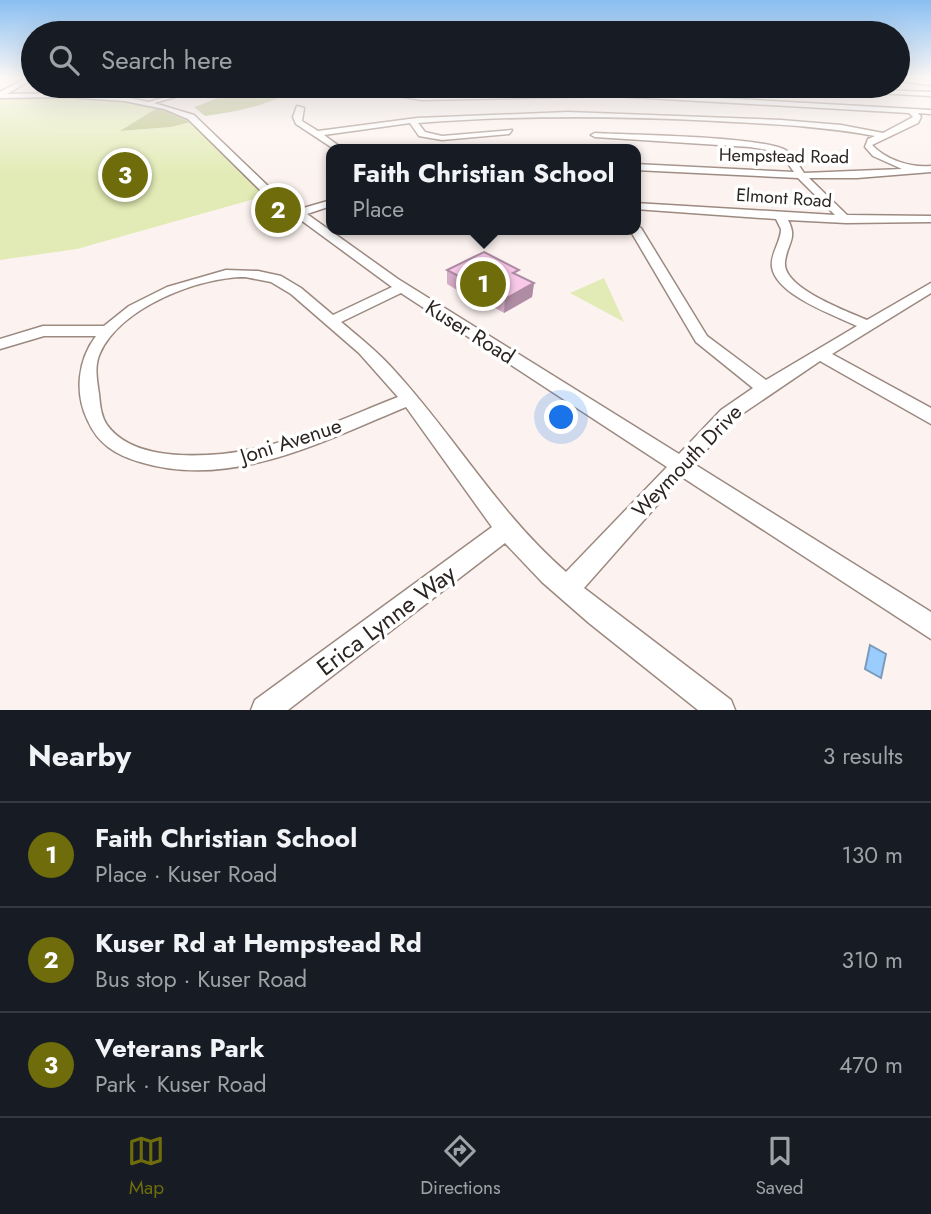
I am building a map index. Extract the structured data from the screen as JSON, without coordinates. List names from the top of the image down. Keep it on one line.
{"streets":{"street":["Hempstead Road","Elmont Road","Kuser Road","Joni Avenue","Weymouth Drive","Erica Lynne Way"]},"crossings":[["Kuser Road","Weymouth Drive"],["Joni Avenue","Weymouth Drive"],["Joni Avenue","Erica Lynne Way"]],"page":{"search":"Search here","popup":["Faith Christian School","Place"],"pins":["3","2","1"],"heading":["Nearby","3 results"],"list":[{"mark":"1","name":"Faith Christian School","note":"Place · Kuser Road","value":"130 m"},{"mark":"2","name":"Kuser Rd at Hempstead Rd","note":"Bus stop · Kuser Road","value":"310 m"},{"mark":"3","name":"Veterans Park","note":"Park · Kuser Road","value":"470 m"}],"nav":["Map","Directions","Saved"]}}
